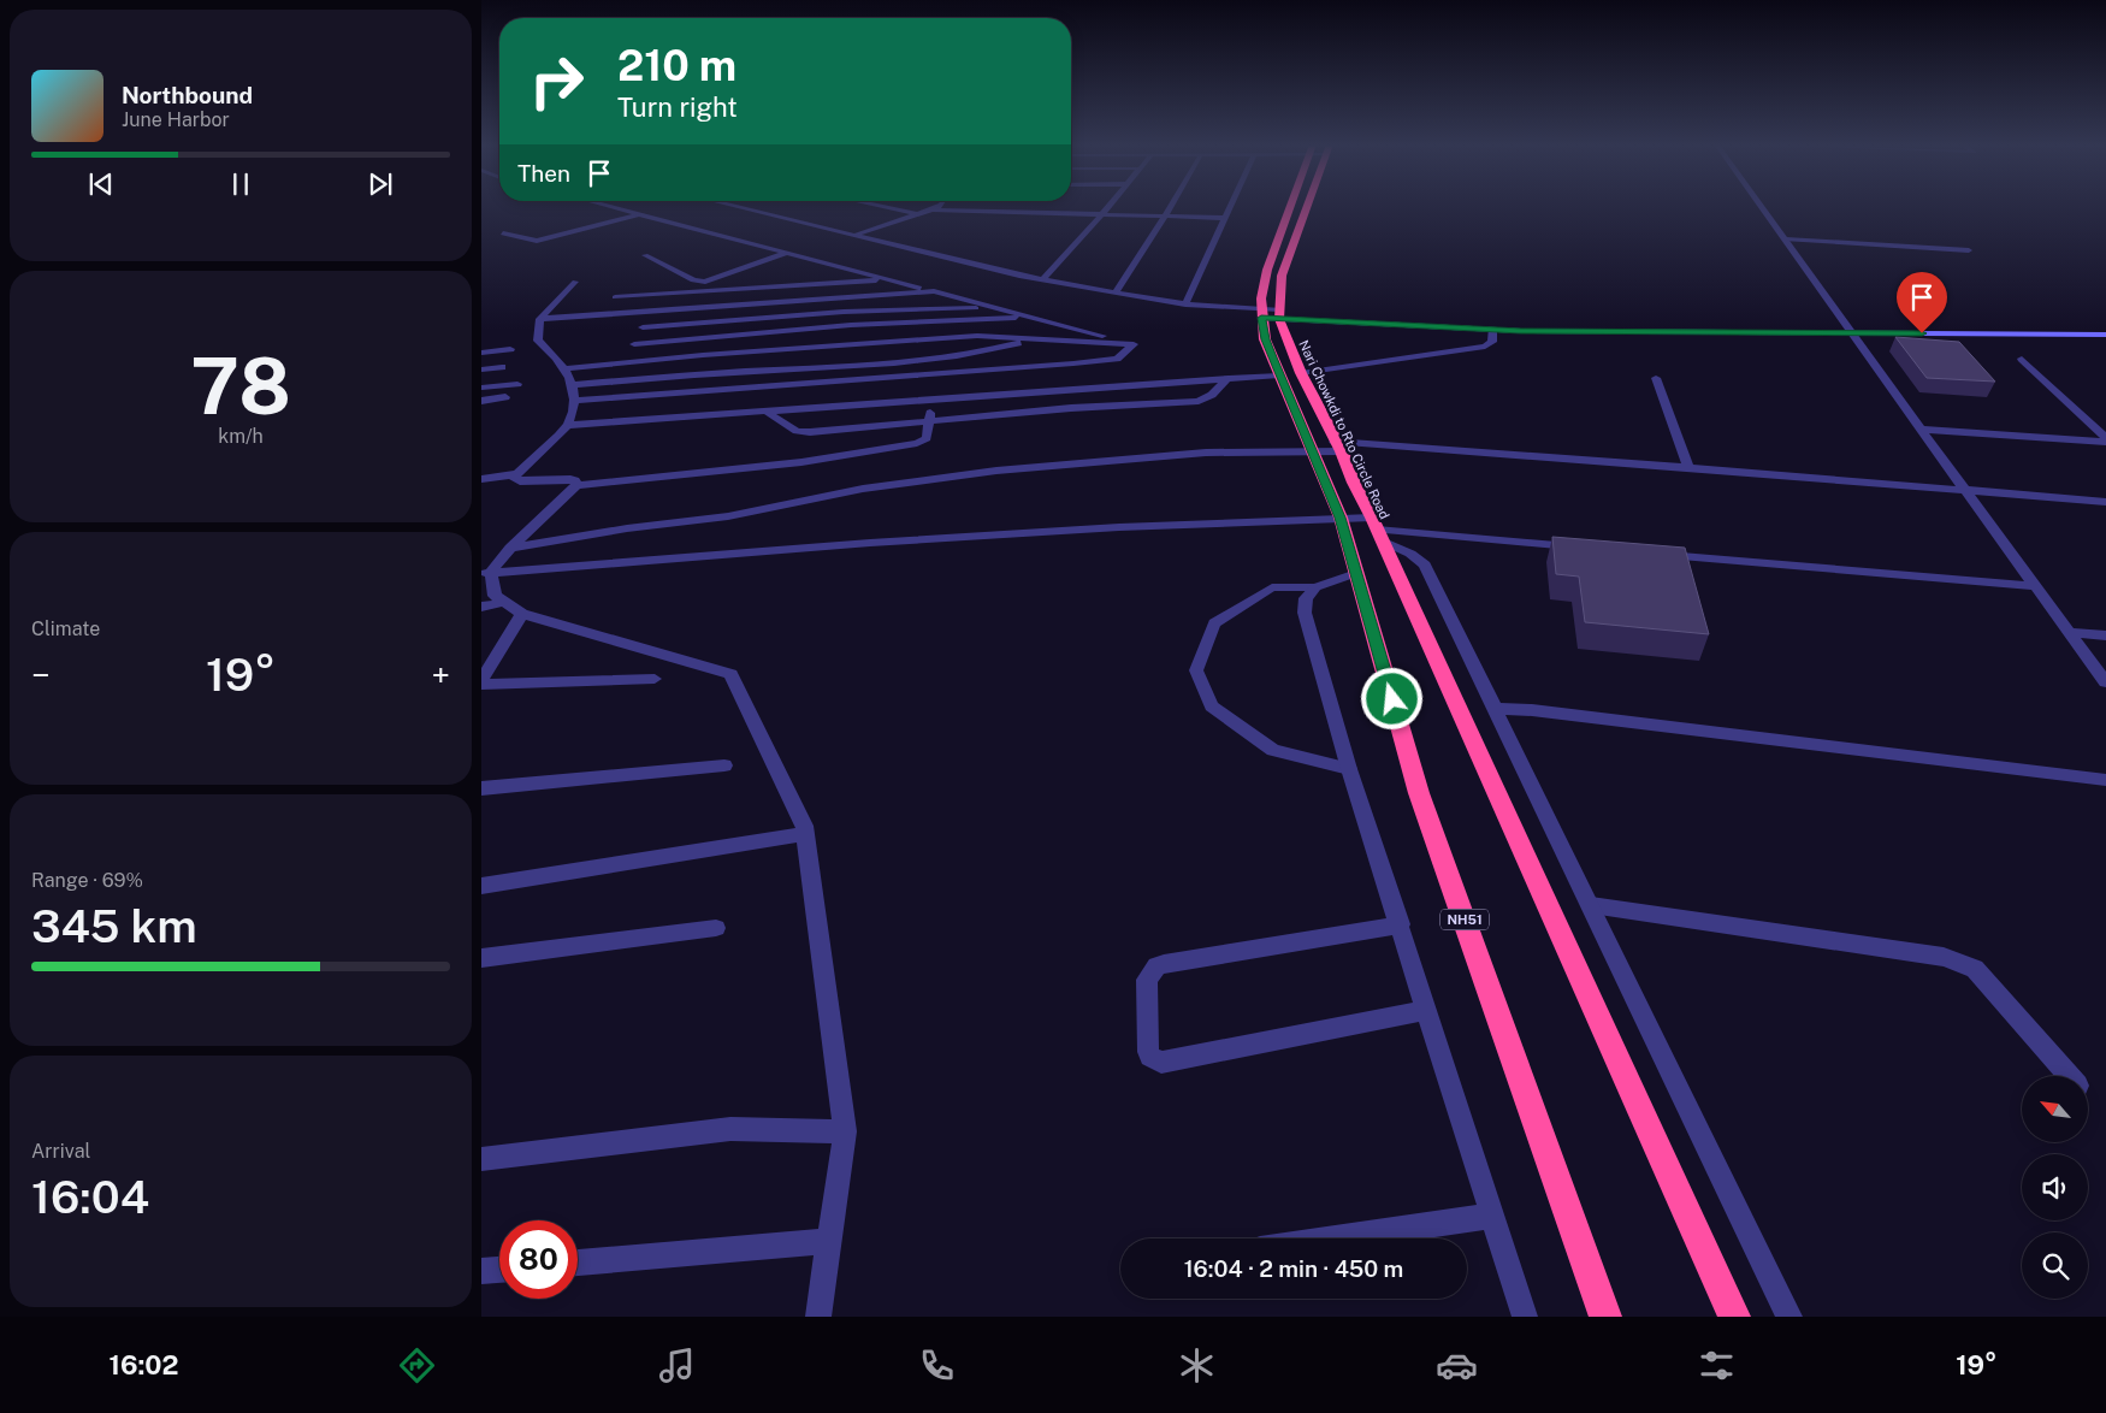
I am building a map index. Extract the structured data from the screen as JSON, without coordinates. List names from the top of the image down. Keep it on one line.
{"streets":{"highway":["Nari Chowkdi to Rto Circle Road","NH51"]},"north":"top left","page":{"turn":["210 m","Turn right"],"song":["Northbound","June Harbor"],"then":"Then","tile":[["78","km/h"],"Climate",["Range · 69%","345 km"],["Arrival","16:04"]],"heat":["−","19°","+"],"limit":"80","trip":"16:04 · 2 min · 450 m","tabs":["16:02","19°"]}}
